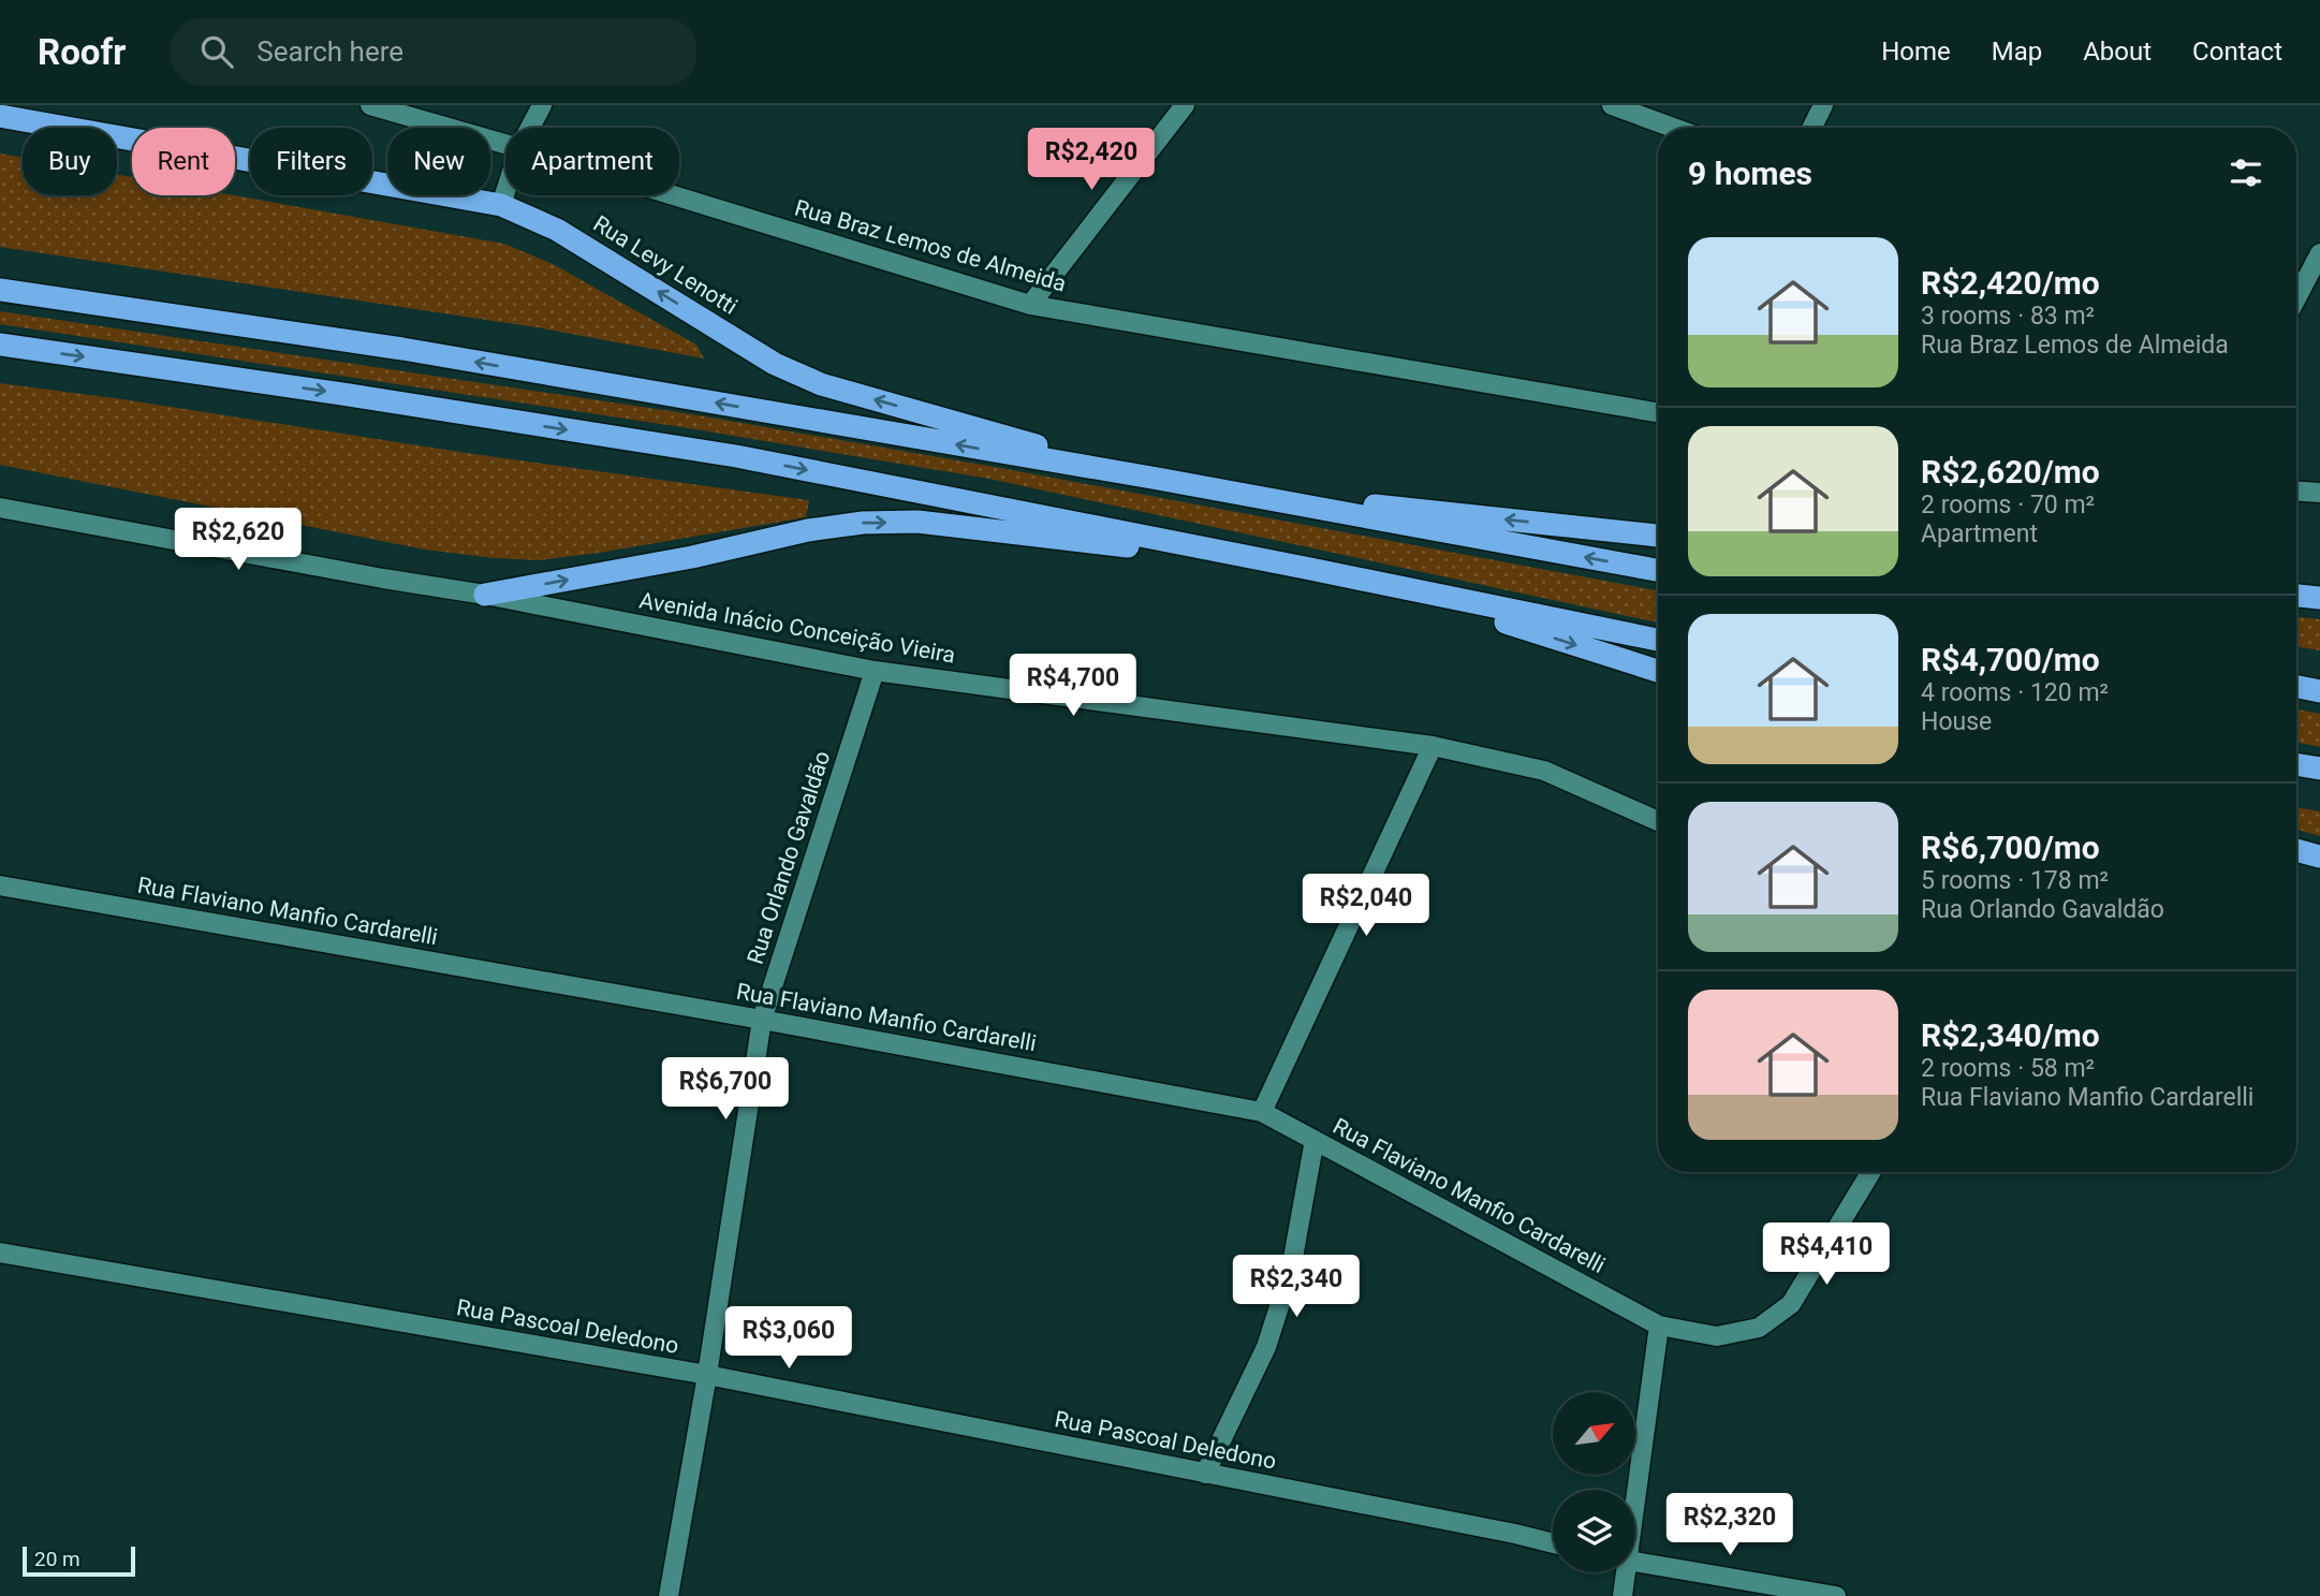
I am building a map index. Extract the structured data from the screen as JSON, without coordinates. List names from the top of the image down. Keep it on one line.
{"streets":{"highway":["Rua Levy Lenotti"],"street":["Rua Braz Lemos de Almeida","Avenida Inácio Conceição Vieira","Rua Orlando Gavaldão","Rua Flaviano Manfio Cardarelli","Rua Pascoal Deledono"]},"crossings":[["Avenida Inácio Conceição Vieira","Rua Orlando Gavaldão"],["Rua Orlando Gavaldão","Rua Flaviano Manfio Cardarelli"],["Rua Orlando Gavaldão","Rua Pascoal Deledono"]],"scale_bar":"20 m","north":"top right","page":{"header":"Roofr","search":"Search here","nav":["Home","Map","About","Contact"],"price":["R$2,420","R$2,620","R$4,700","R$2,040","R$6,700","R$4,410","R$2,340","R$3,060","R$2,320"],"chip":["Buy","Rent","Filters","New","Apartment"],"heading":"9 homes","list":[{"name":"R$2,420/mo","note":"3 rooms · 83 m² · Rua Braz Lemos de Almeida"},{"name":"R$2,620/mo","note":"2 rooms · 70 m² · Apartment"},{"name":"R$4,700/mo","note":"4 rooms · 120 m² · House"},{"name":"R$6,700/mo","note":"5 rooms · 178 m² · Rua Orlando Gavaldão"},{"name":"R$2,340/mo","note":"2 rooms · 58 m² · Rua Flaviano Manfio Cardarelli"}],"scale":"20 m"}}
